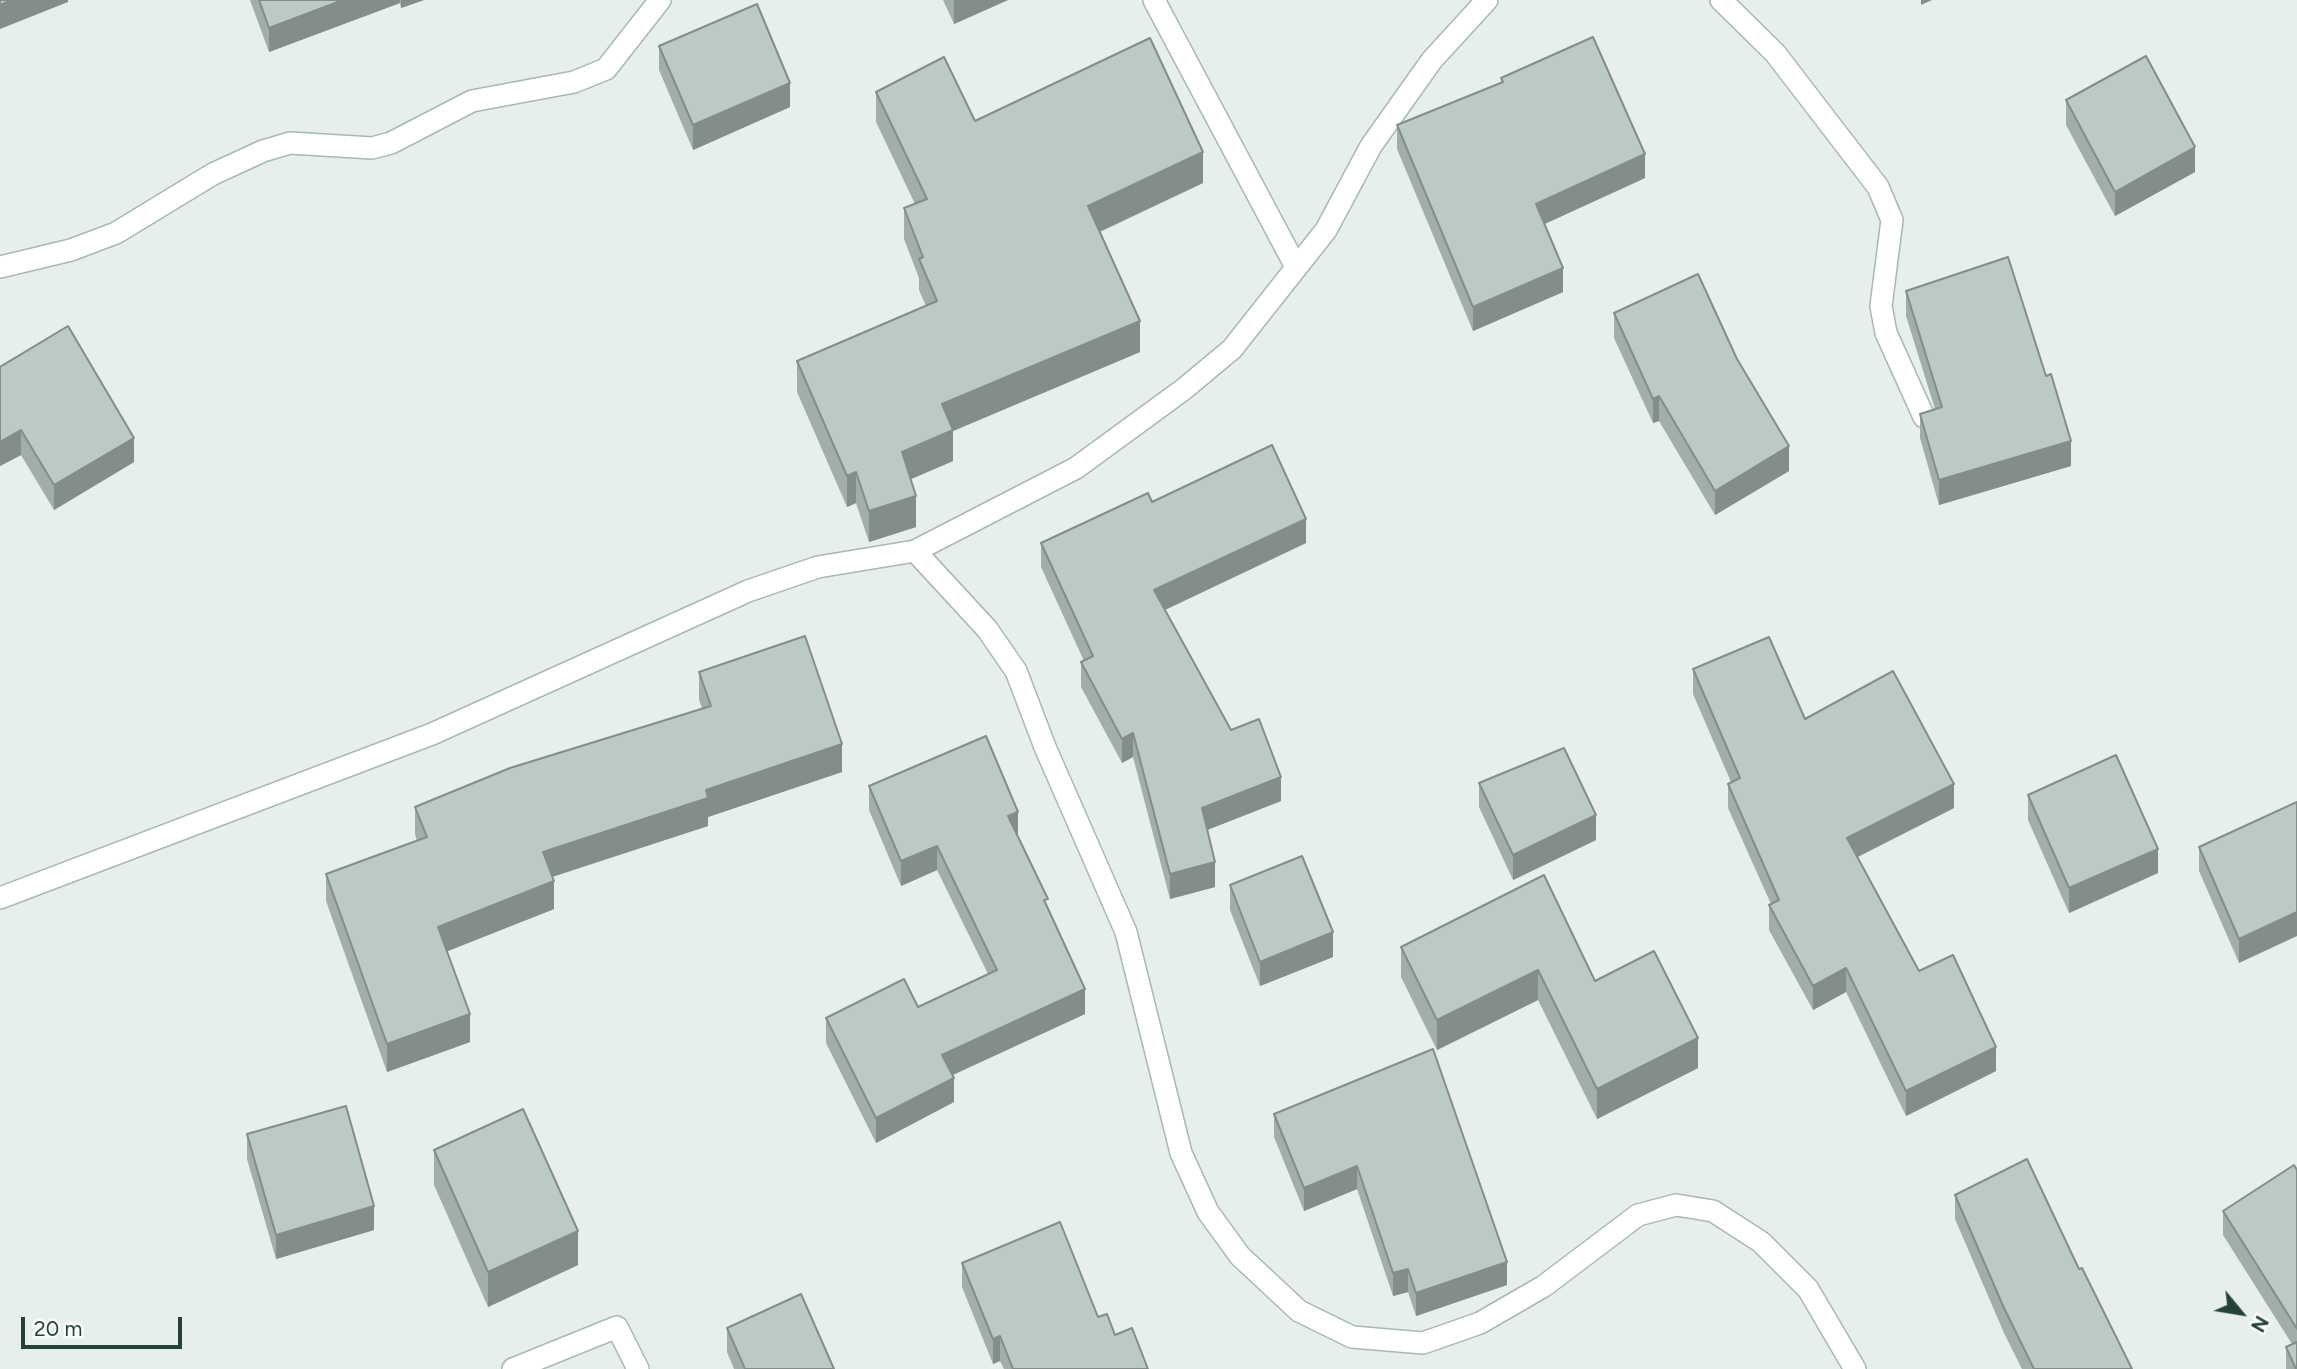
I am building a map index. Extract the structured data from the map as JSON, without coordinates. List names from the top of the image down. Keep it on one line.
{"scale_bar":"20 m","north":"bottom right"}
